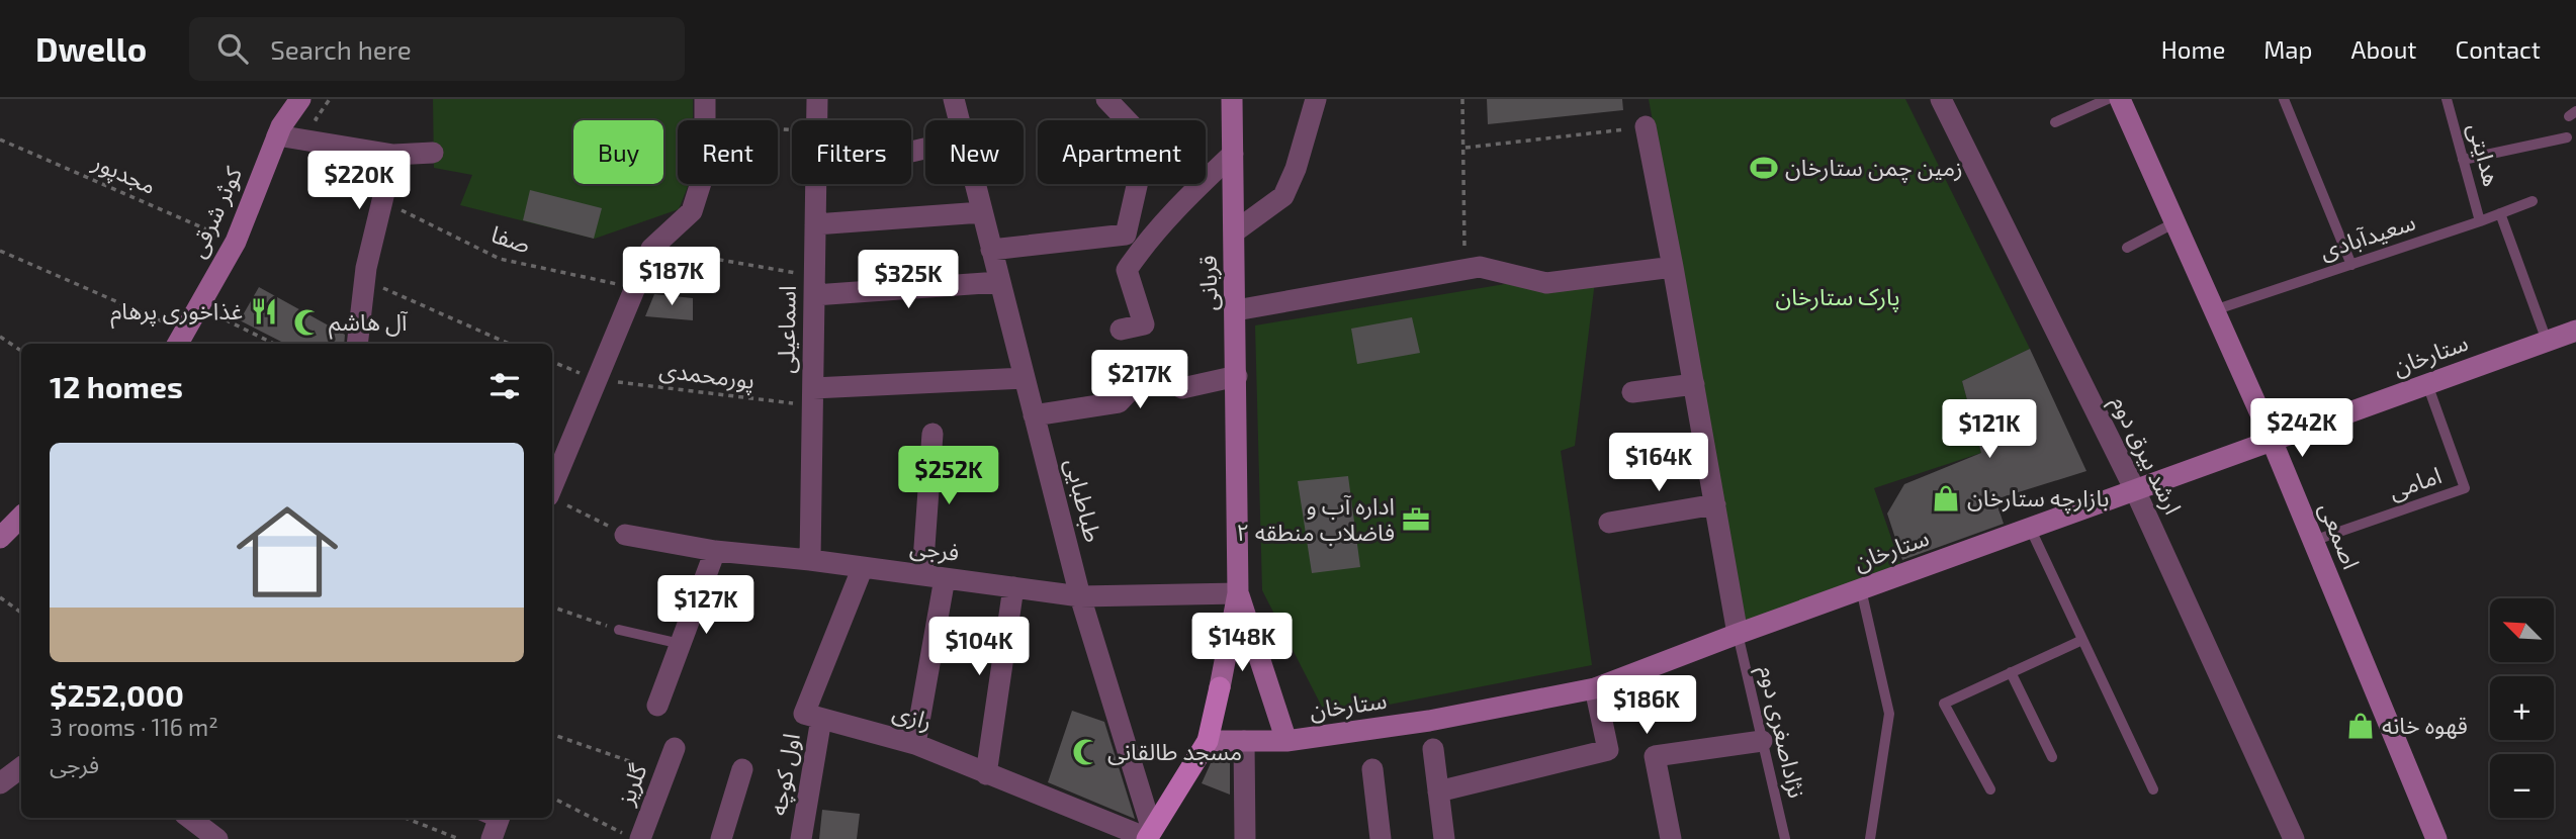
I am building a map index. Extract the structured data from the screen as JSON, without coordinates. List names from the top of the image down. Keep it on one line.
{"streets":{"main road":["کوثر شرقی","قربانی","ستارخان","اصمعی"],"street":["اسماعیلی","ارشد بیرق دوم","طباطبایی","فرجی","رازی","اول کوچه","گلریز"],"lane":["هدایتی","سعیدآبادی","امامی","نژاداصغری دوم"],"path":["مجدپور","صفا","پورمحمدی"]},"crossings":[["هدایتی","سعیدآبادی"],["مجدپور","کوثر شرقی"],["سعیدآبادی","اصمعی"],["قربانی","فرجی"],["اسماعیلی","پورمحمدی"],["اسماعیلی","فرجی"],["ستارخان","ارشد بیرق دوم"],["ستارخان","امامی"],["ستارخان","اصمعی"],["ستارخان","نژاداصغری دوم"],["امامی","اصمعی"],["طباطبایی","فرجی"],["طباطبایی","رازی"],["رازی","اول کوچه"]],"parks":["پارک ستارخان"],"places":{"sports":["زمین چمن ستارخان"],"restaurant":["غذاخوری پرهام"],"mosque":["آل هاشم","مسجد طالقانی"],"shop":["بازارچه ستارخان","قهوه خانه"],"office":["اداره آب و فاضلاب منطقه ۲"]},"north":"top left","page":{"header":"Dwello","search":"Search here","nav":["Home","Map","About","Contact"],"chip":["Buy","Rent","Filters","New","Apartment"],"price":["$220K","$187K","$325K","$217K","$242K","$121K","$164K","$252K","$127K","$148K","$104K","$186K"],"heading":"12 homes","list":[{"name":"$252,000","note":"3 rooms · 116 m² · فرجی"}],"map_buttons":["+","−"]}}
